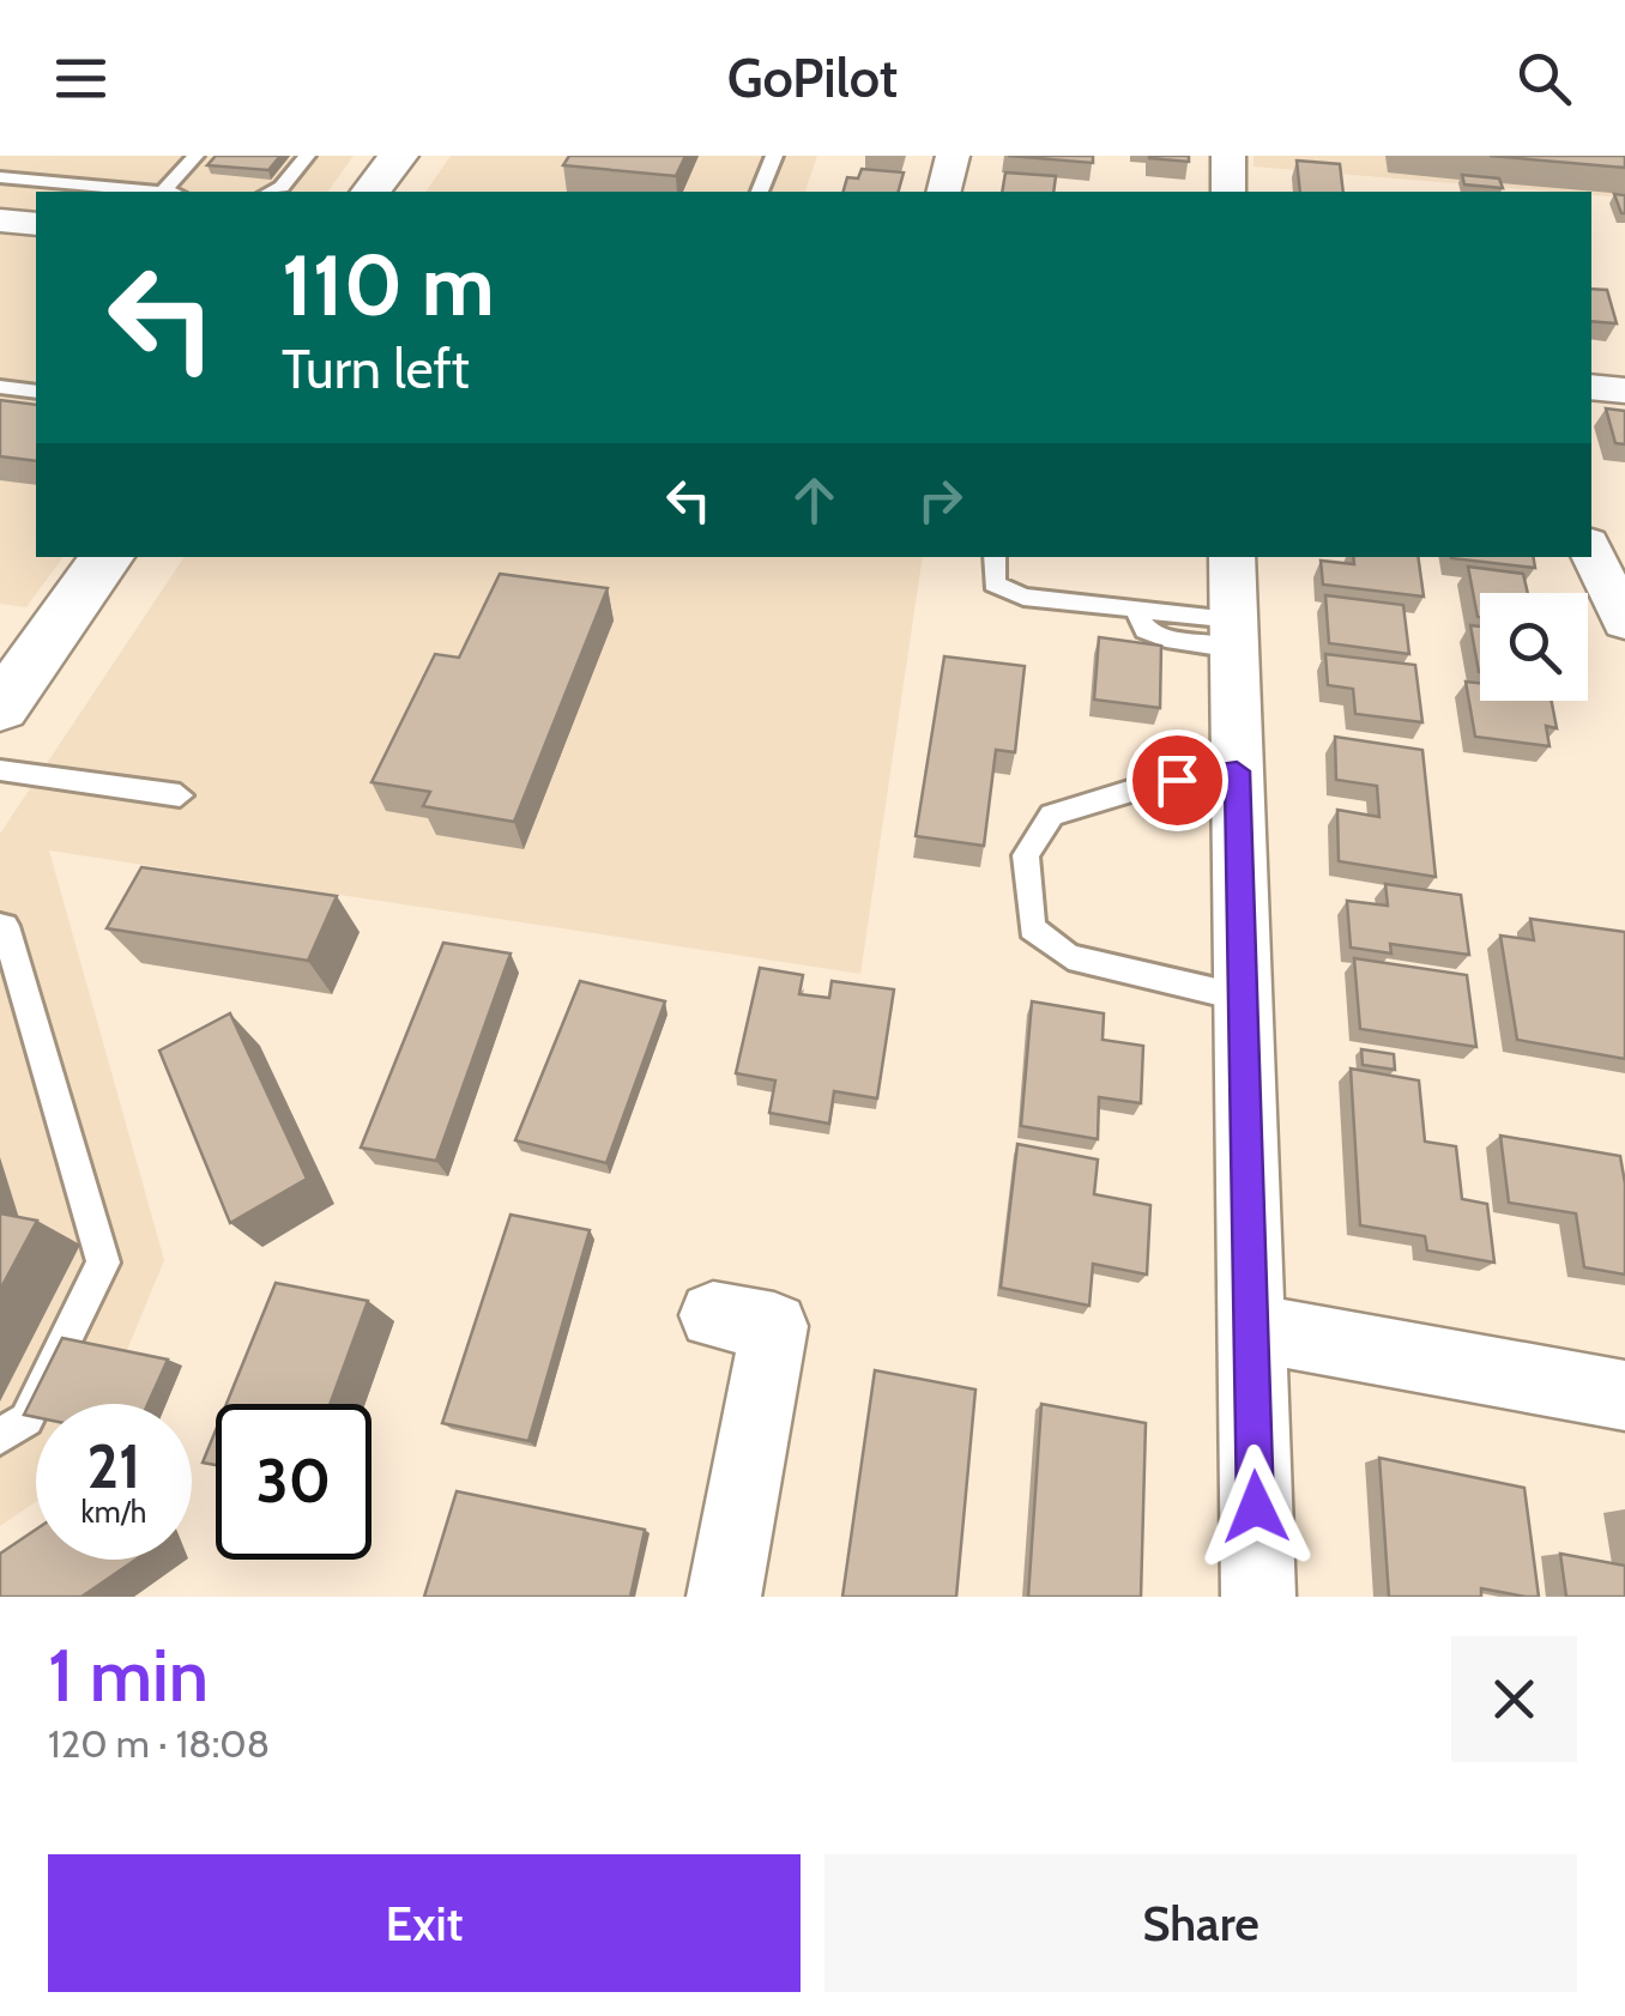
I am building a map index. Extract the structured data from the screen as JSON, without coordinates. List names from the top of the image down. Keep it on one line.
{"page":{"header":"GoPilot","turn":["110 m","Turn left"],"speed":"21 km/h","limit":"30","heading":["1 min","120 m · 18:08"],"buttons":["Exit","Share"]}}
